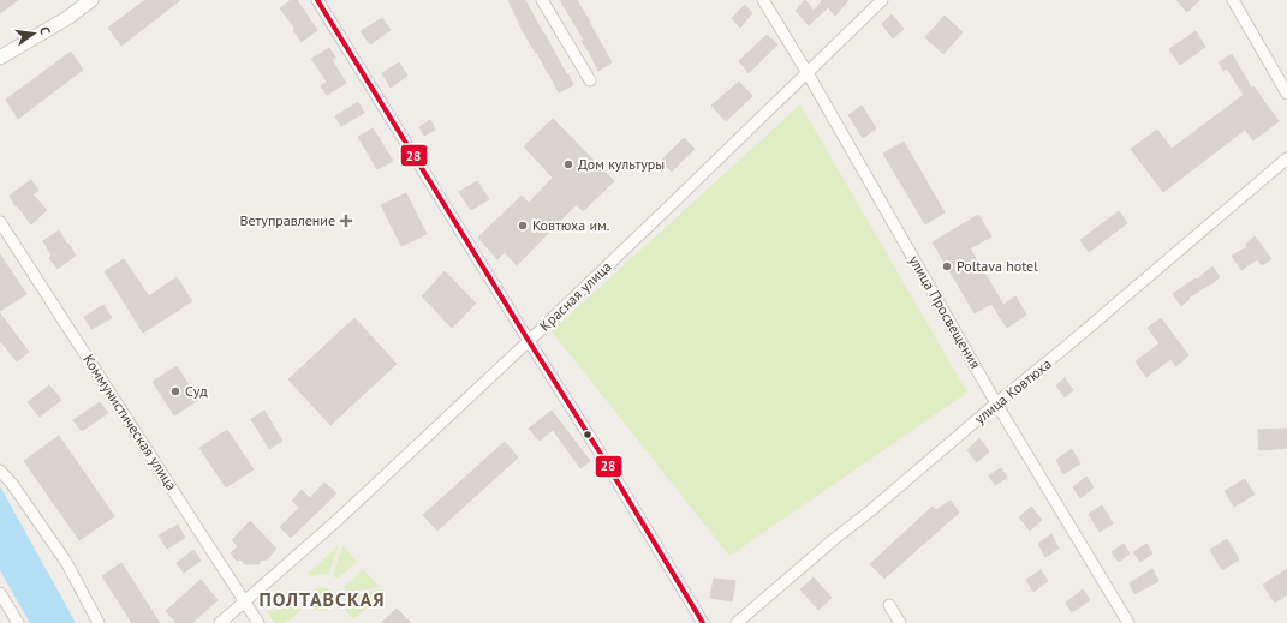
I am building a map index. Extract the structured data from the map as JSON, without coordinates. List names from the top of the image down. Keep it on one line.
{"streets":{"street":["Красная улица","улица Просвещения","улица Ковтюха","Коммунистическая улица"]},"crossings":[["Красная улица","улица Просвещения"],["Красная улица","Коммунистическая улица"],["улица Просвещения","улица Ковтюха"]],"districts":["ПОЛТАВСКАЯ"],"places":{"other":["Дом культуры","Ковтюха им.","Poltava hotel","Суд"],"health":["Ветуправление"]},"lines":["transit line 28"],"north":"right"}
